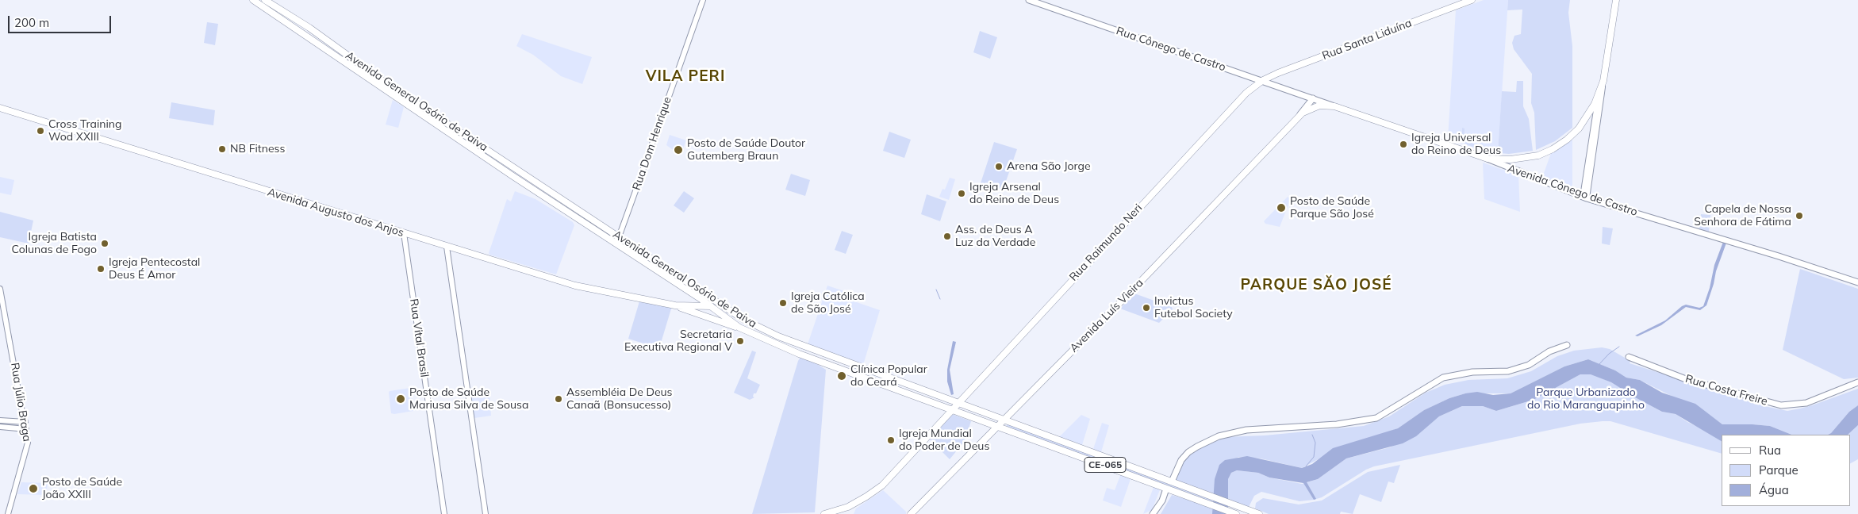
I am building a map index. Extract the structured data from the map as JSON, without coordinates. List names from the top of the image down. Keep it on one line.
{"streets":{"main road":["Rua Santa Liduína","Rua Cônego de Castro","Avenida General Osório de Paiva","Avenida Cônego de Castro","Avenida Augusto dos Anjos","Rua Raimundo Neri","Avenida Luís Vieira","Rua Costa Freire","CE-065"],"street":["Rua Dom Henrique","Rua Vital Brasil","Rua Júlio Braga"]},"crossings":[["Rua Santa Liduína","Rua Cônego de Castro"],["Rua Santa Liduína","Rua Raimundo Neri"],["Rua Cônego de Castro","Avenida Cônego de Castro"],["Rua Cônego de Castro","Rua Raimundo Neri"],["Rua Cônego de Castro","Avenida Luís Vieira"],["Avenida General Osório de Paiva","Rua Dom Henrique"],["Avenida General Osório de Paiva","Avenida Augusto dos Anjos"],["Avenida General Osório de Paiva","Rua Raimundo Neri"],["Avenida General Osório de Paiva","Avenida Luís Vieira"],["Avenida Cônego de Castro","Avenida Luís Vieira"],["Avenida Augusto dos Anjos","Rua Vital Brasil"]],"districts":["VILA PERI","PARQUE SĂO JOSÉ"],"parks":["Parque Urbanizado do Rio Maranguapinho"],"places":["Cross Training Wod XXIII","Igreja Universal do Reino de Deus","NB Fitness","Posto de Saúde Doutor Gutemberg Braun","Arena São Jorge","Igreja Arsenal do Reino de Deus","Posto de Saúde Parque São José","Capela de Nossa Senhora de Fátima","Ass. de Deus A Luz da Verdade","Igreja Batista Colunas de Fogo","Igreja Pentecostal Deus É Amor","Igreja Católica de São José","Invictus Futebol Society","Secretaria Executiva Regional V","Clínica Popular do Ceará","Posto de Saúde Mariusa Silva de Sousa","Assembléia De Deus Canaã (Bonsucesso)","Igreja Mundial do Poder de Deus","Posto de Saúde João XXIII"],"legend":["Rua","Parque","Água"],"scale_bar":"200 m"}
